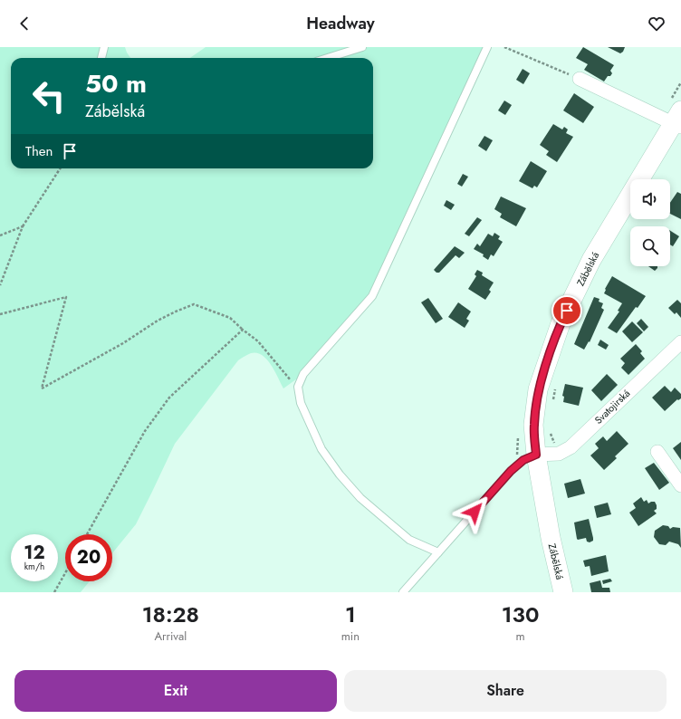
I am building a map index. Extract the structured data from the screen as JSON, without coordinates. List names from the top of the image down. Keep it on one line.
{"streets":{"main road":["Zábělská"],"street":["Svatojirská"]},"crossings":[["Zábělská","Svatojirská"]],"page":{"header":"Headway","turn":["50 m","Zábělská"],"then":"Then","speed":"12 km/h","limit":"20","eta":["18:28","Arrival","1","min","130","m"],"buttons":["Exit","Share"]}}
